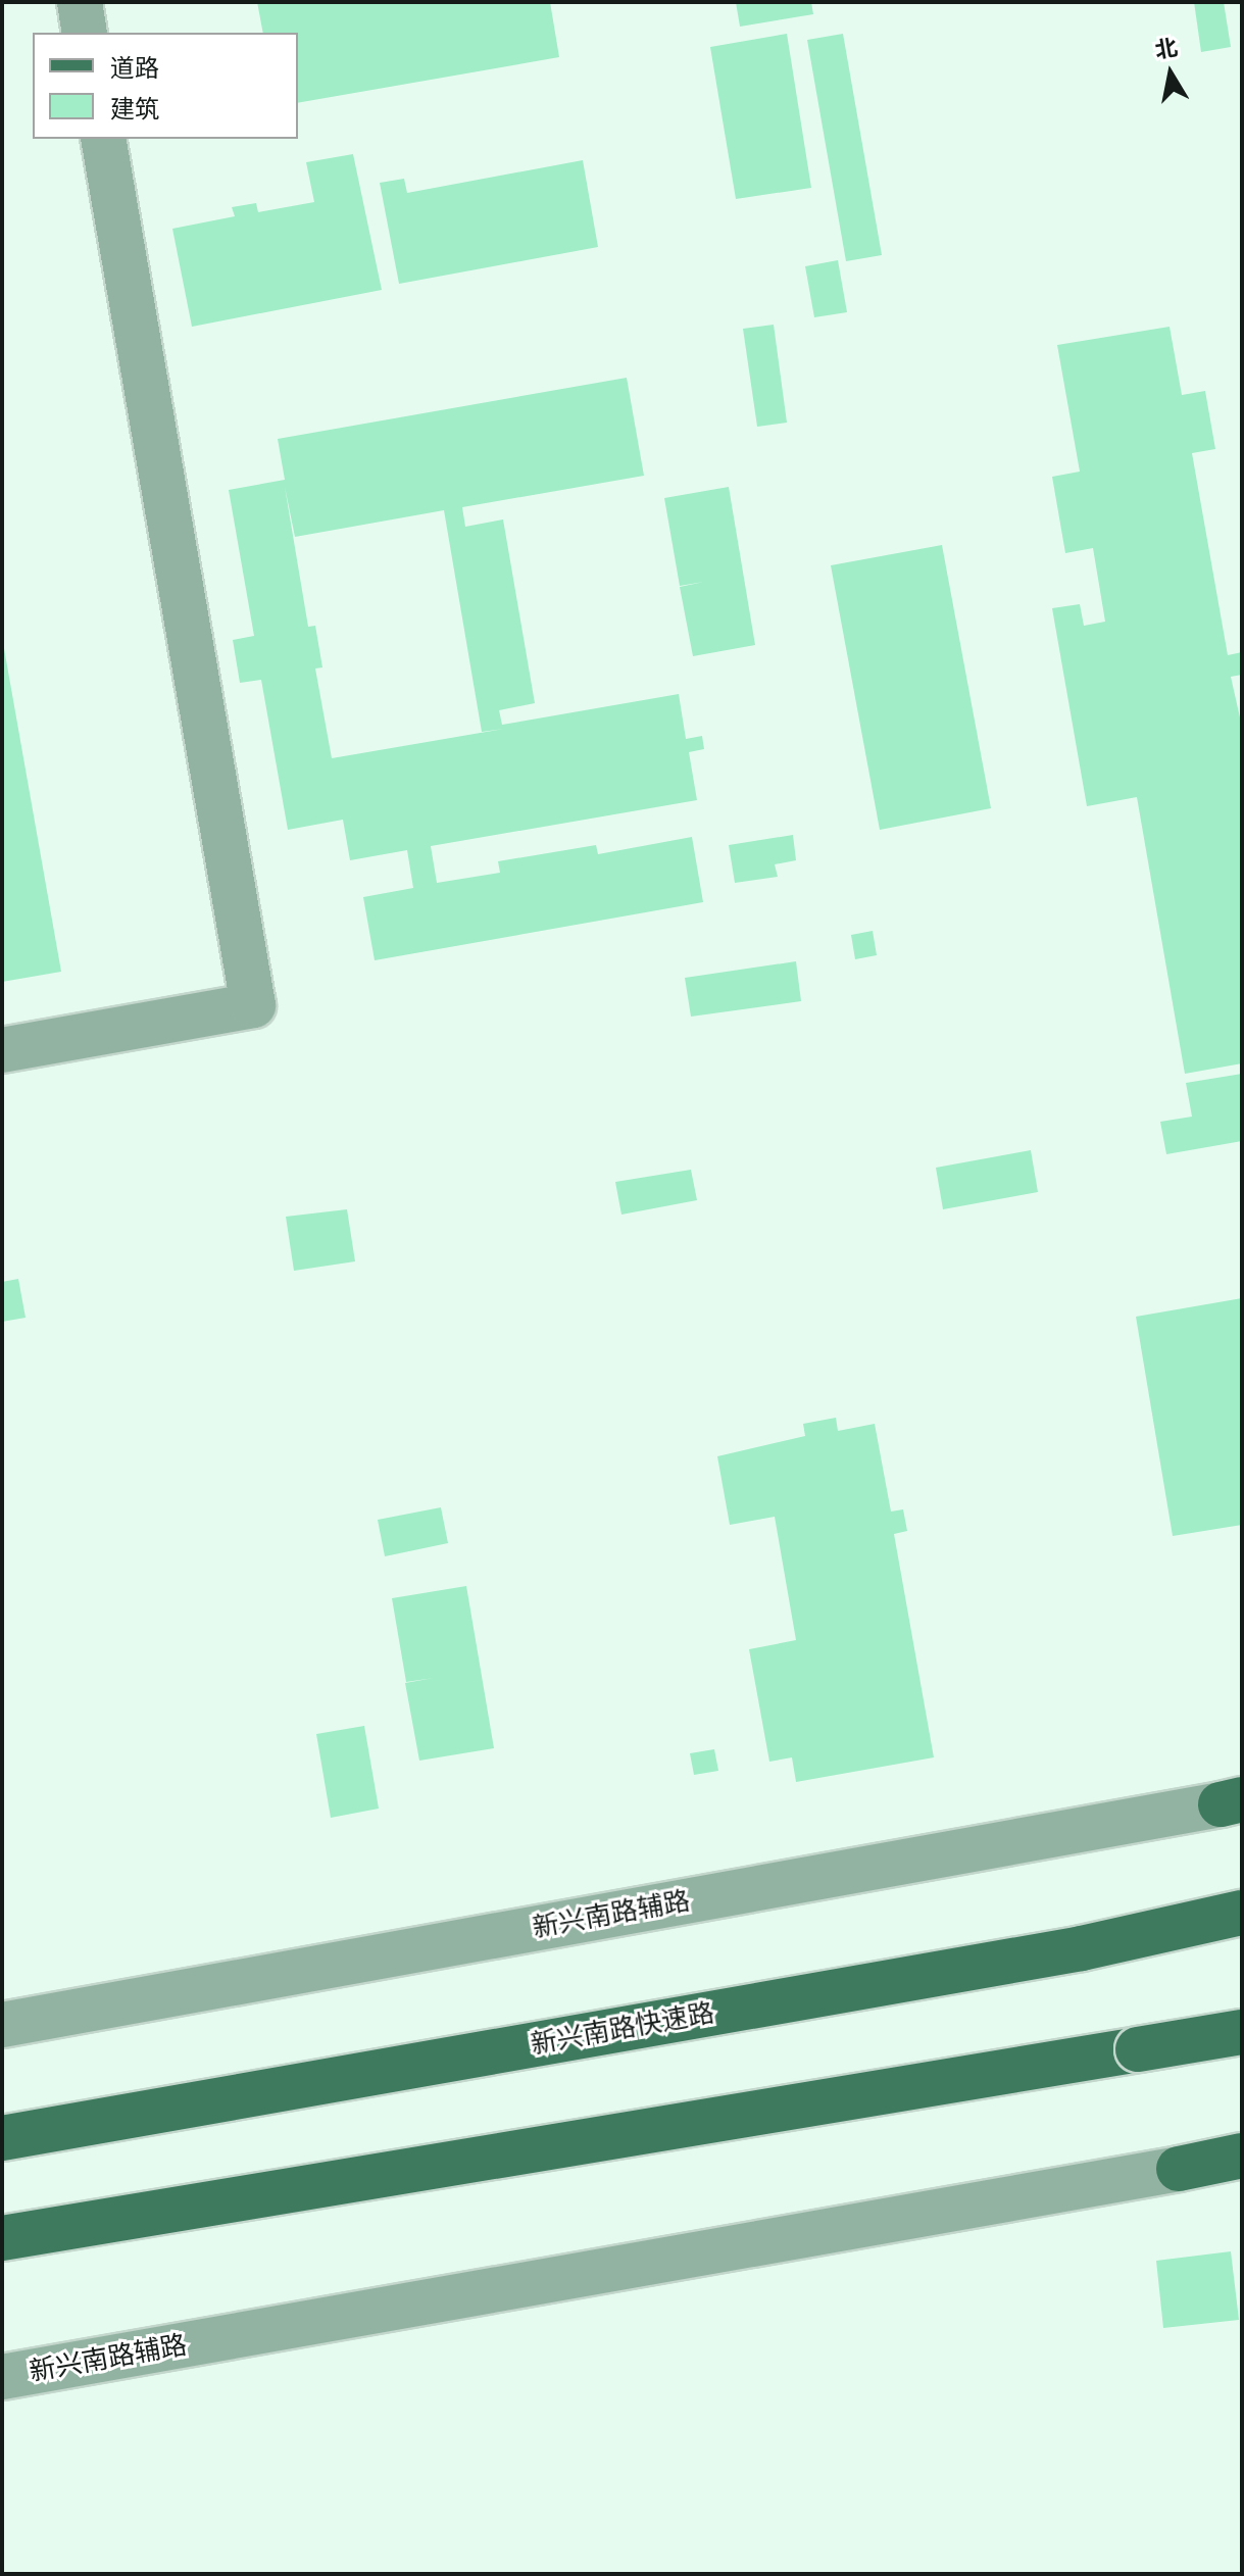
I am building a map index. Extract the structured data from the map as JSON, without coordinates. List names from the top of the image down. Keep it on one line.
{"streets":{"main road":["新兴南路快速路"],"street":["新兴南路辅路"]},"legend":["道路","建筑"],"north":"top"}
